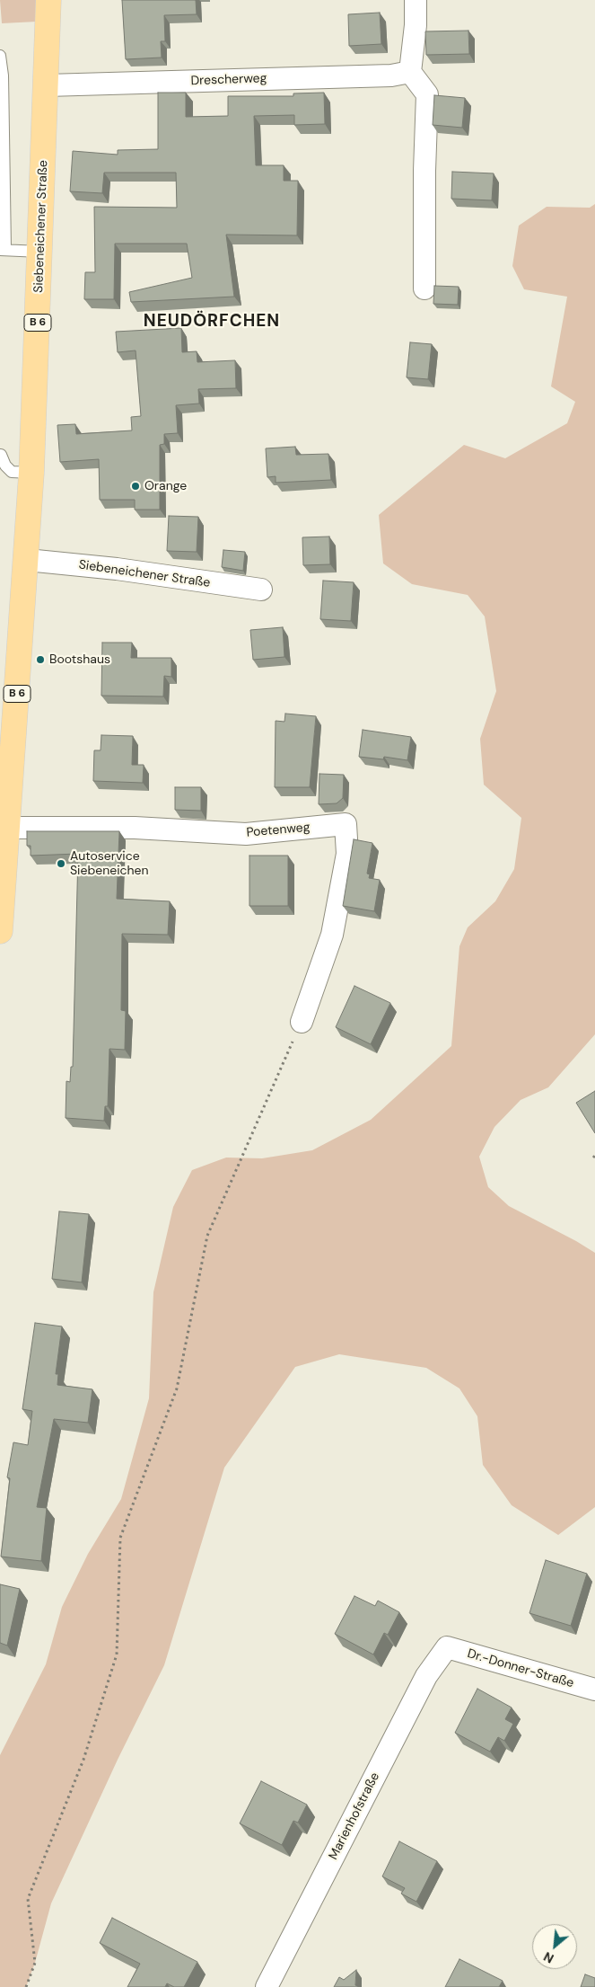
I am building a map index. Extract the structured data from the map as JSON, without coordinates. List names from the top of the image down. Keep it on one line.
{"streets":{"main road":["Siebeneichener Straße","B 6"],"street":["Drescherweg","Poetenweg","Dr.-Donner-Straße","Marienhofstraße"]},"crossings":[["Drescherweg","Siebeneichener Straße"],["Siebeneichener Straße","Poetenweg"],["Dr.-Donner-Straße","Marienhofstraße"]],"districts":["NEUDÖRFCHEN"],"places":["Orange","Bootshaus","Autoservice Siebeneichen"],"north":"bottom left"}
